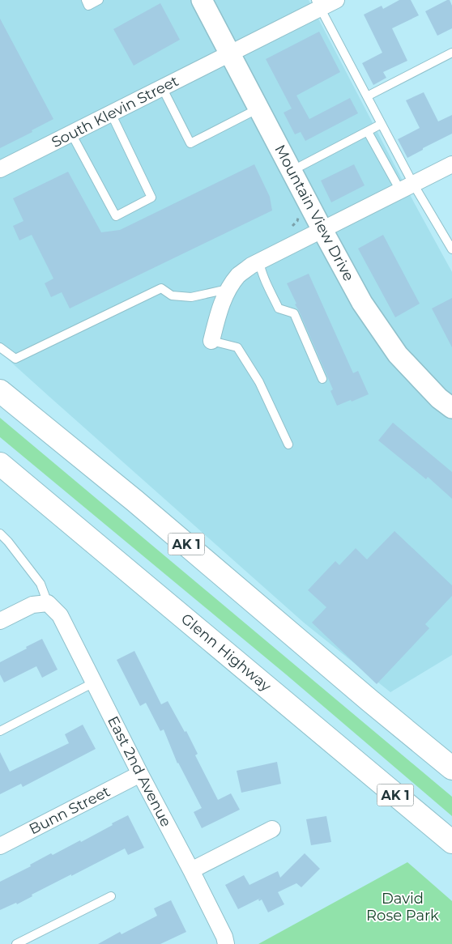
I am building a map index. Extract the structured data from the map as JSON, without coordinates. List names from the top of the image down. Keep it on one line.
{"streets":{"highway":["AK 1","Glenn Highway"],"street":["South Klevin Street","Mountain View Drive","East 2nd Avenue","Bunn Street"]},"crossings":[["South Klevin Street","Mountain View Drive"],["East 2nd Avenue","Bunn Street"]],"parks":["David Rose Park"]}
